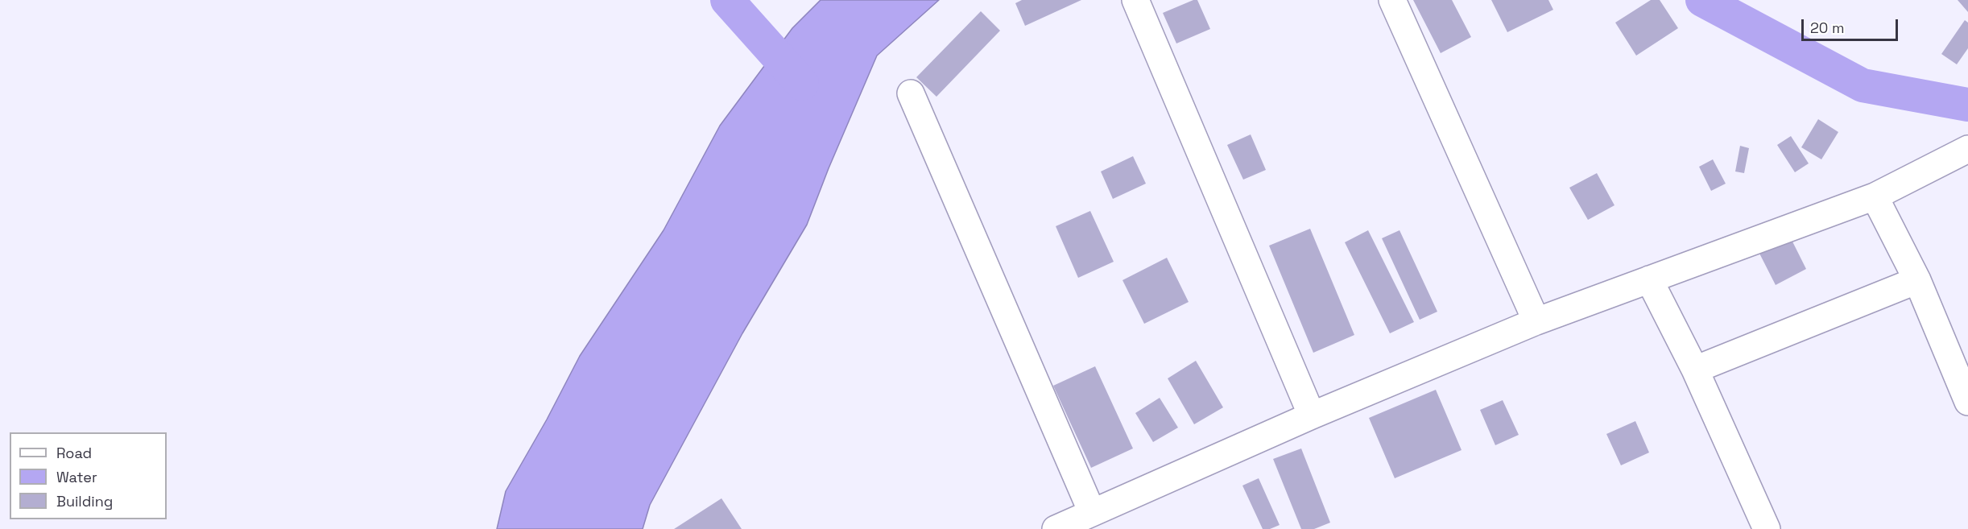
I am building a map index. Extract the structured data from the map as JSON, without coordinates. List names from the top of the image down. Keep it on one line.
{"legend":["Road","Water","Building"],"scale_bar":"20 m"}
